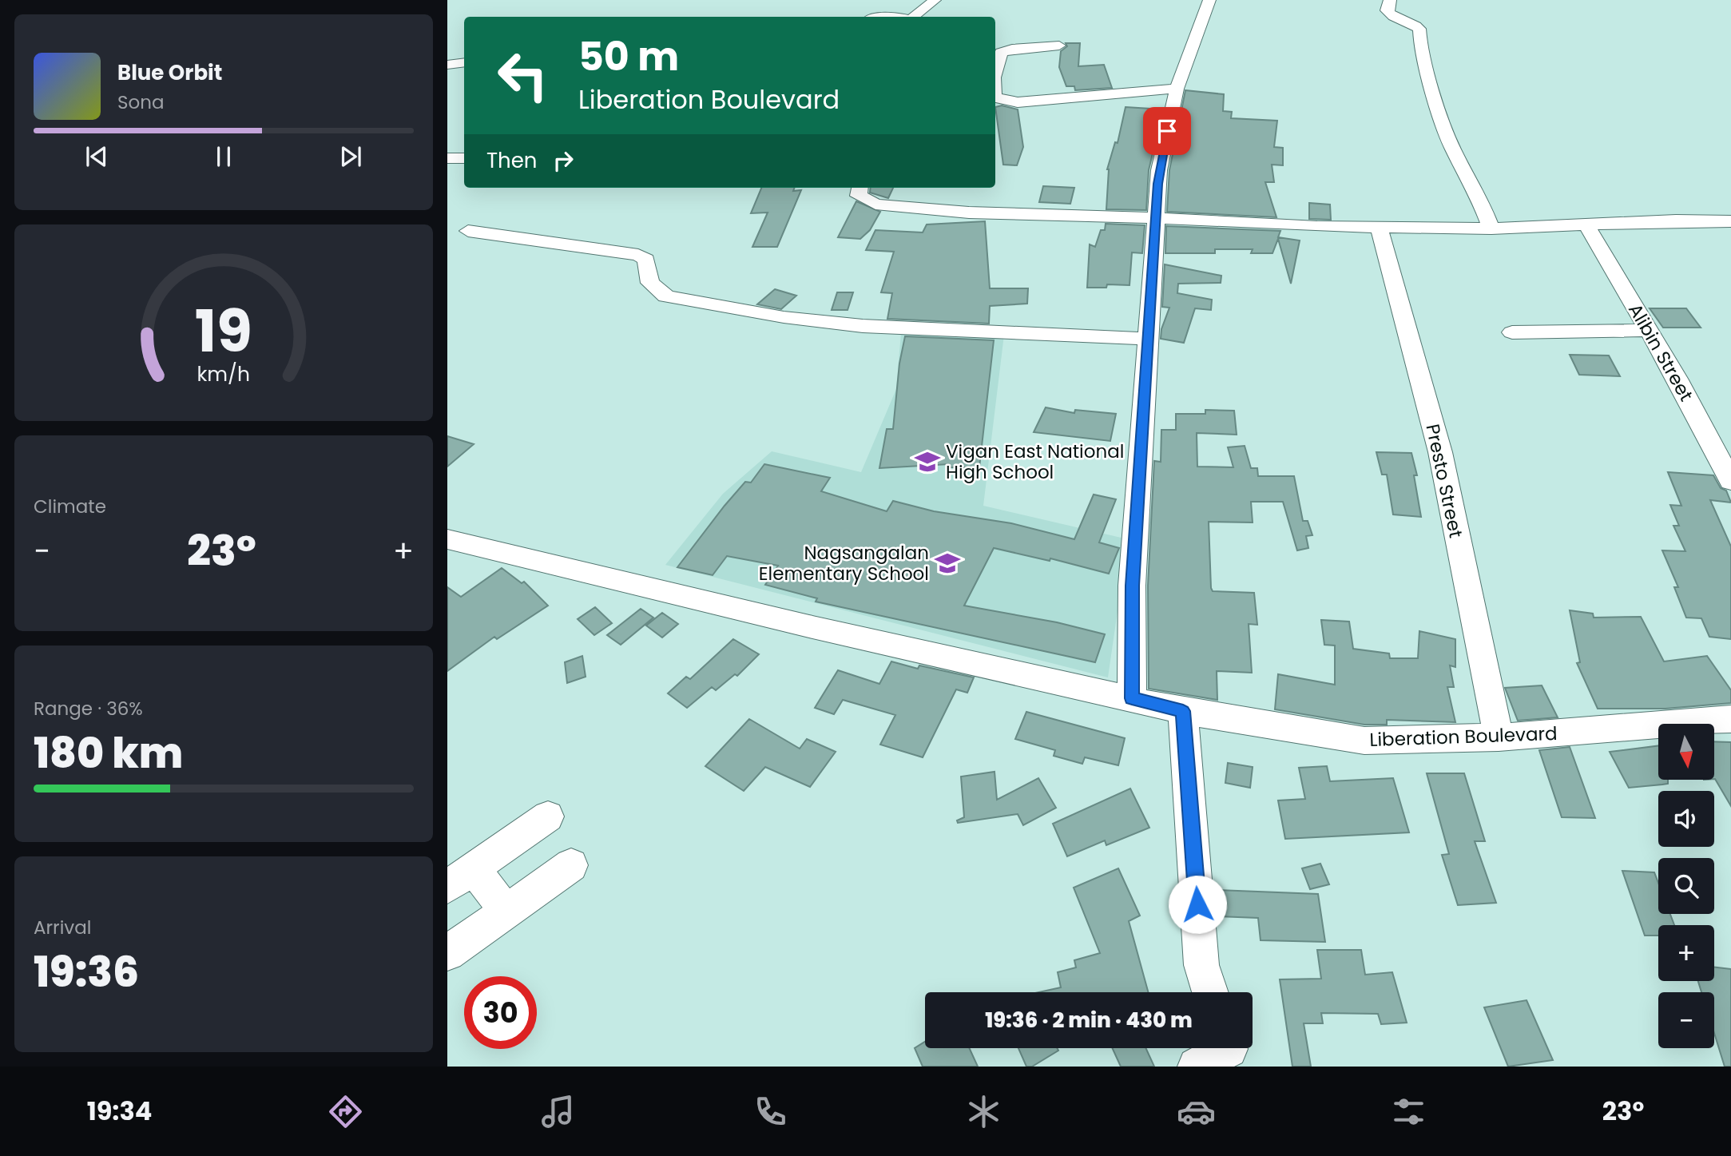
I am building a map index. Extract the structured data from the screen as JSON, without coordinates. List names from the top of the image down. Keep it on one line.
{"streets":{"street":["Alibin Street","Presto Street","Liberation Boulevard"]},"crossings":[["Presto Street","Liberation Boulevard"]],"places":{"school or university":["Vigan East National High School","Nagsangalan Elementary School"]},"north":"bottom","page":{"turn":["50 m","Liberation Boulevard"],"song":["Blue Orbit","Sona"],"then":"Then","tile":["Climate",["Range · 36%","180 km"],["Arrival","19:36"]],"heat":["−","23°","+"],"map_buttons":["+","−"],"limit":"30","trip":"19:36 · 2 min · 430 m","tabs":["19:34","23°"],"gauge":["19","km/h"]}}
